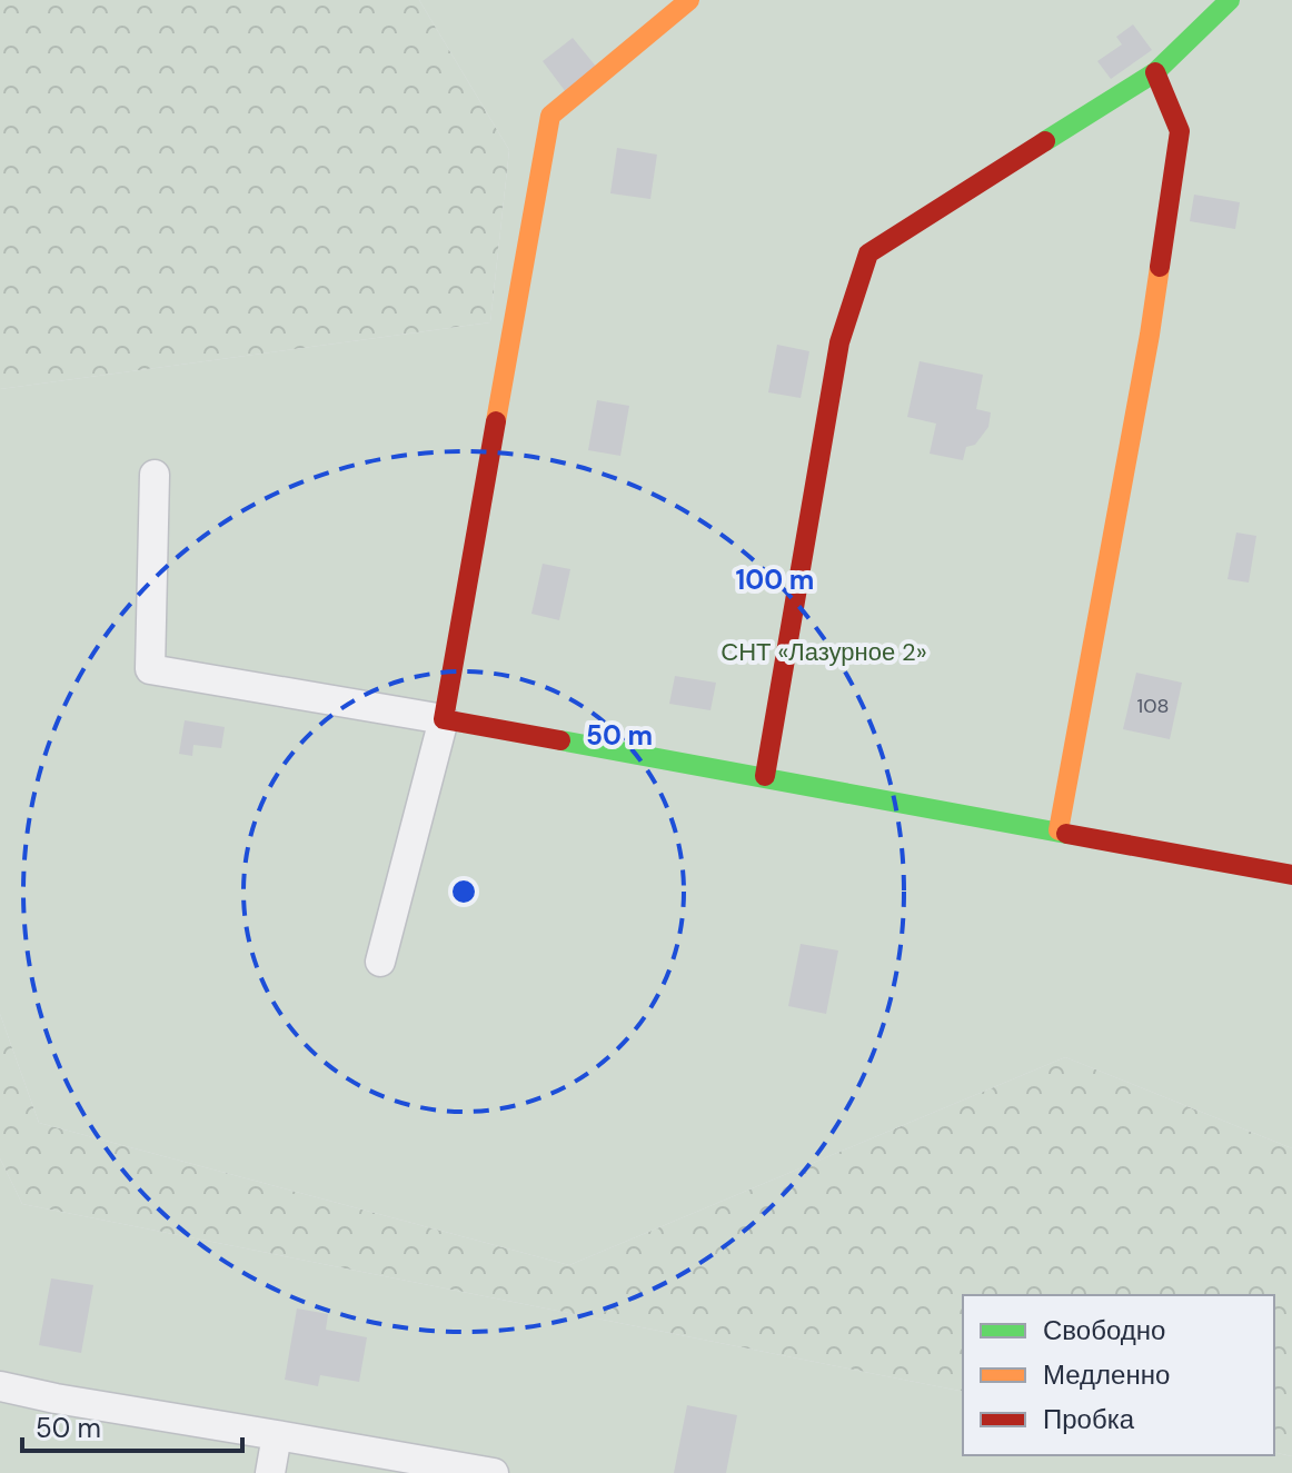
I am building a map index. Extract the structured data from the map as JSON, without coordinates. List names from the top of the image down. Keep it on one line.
{"parks":["СНТ «Лазурное 2»"],"house_numbers":["108"],"legend":["Свободно","Медленно","Пробка"],"scale_bar":"50 m","rings":["100 m","50 m"]}
